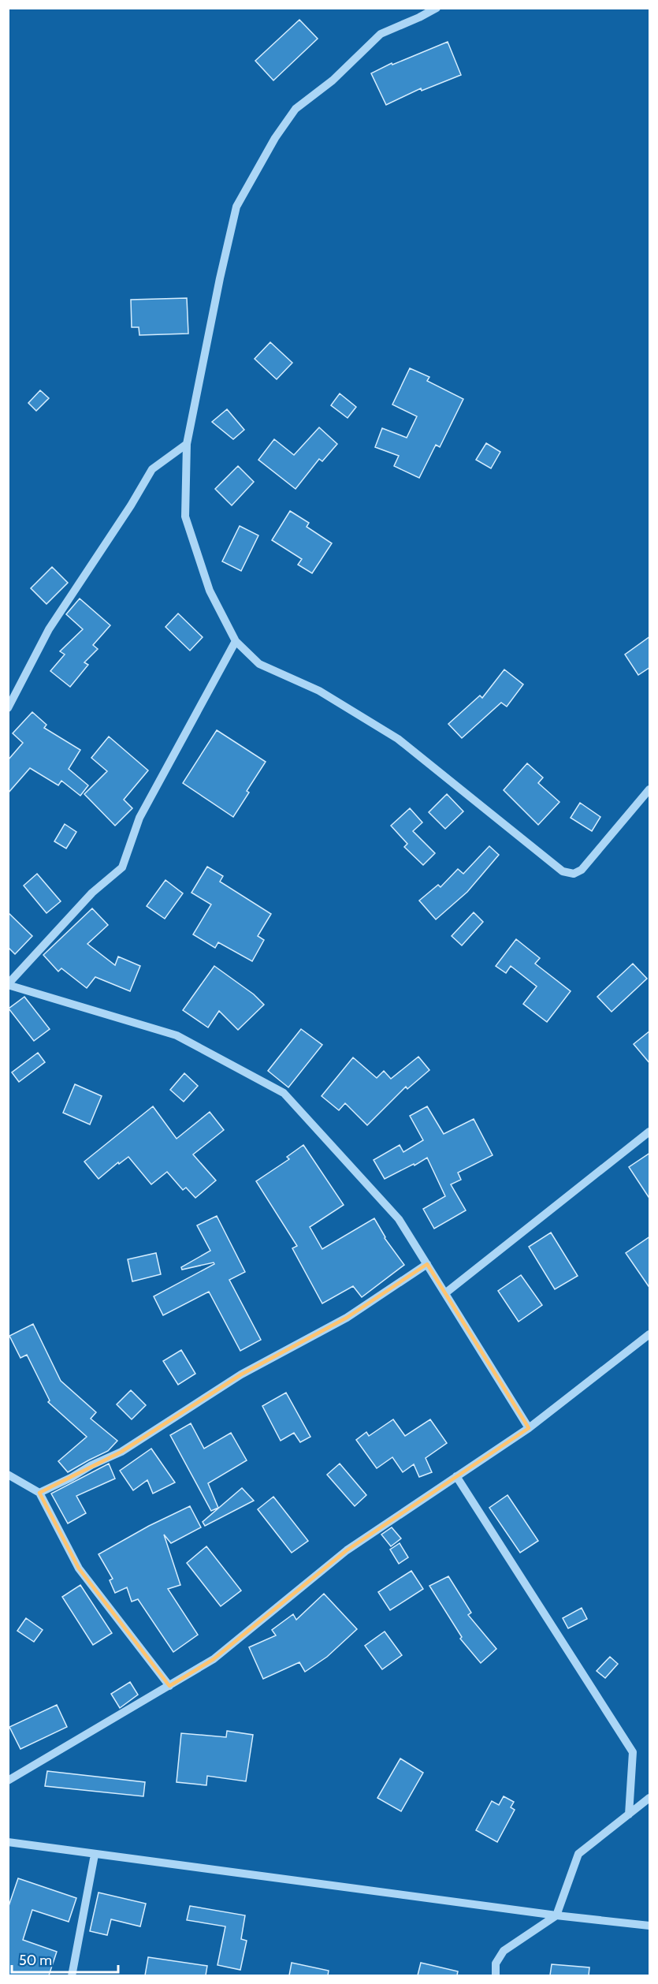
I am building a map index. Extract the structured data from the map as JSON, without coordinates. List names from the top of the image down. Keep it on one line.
{"scale_bar":"50 m"}
